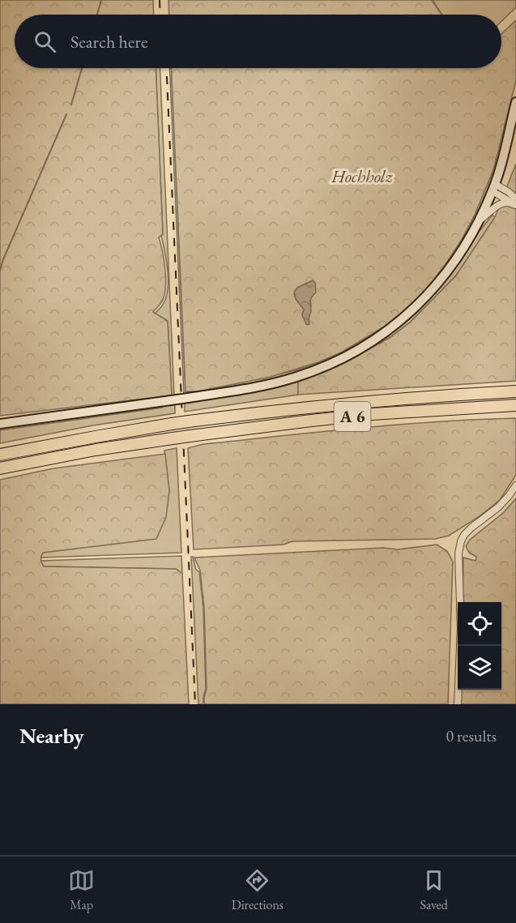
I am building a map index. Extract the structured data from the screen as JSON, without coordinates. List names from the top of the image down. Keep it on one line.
{"streets":{"highway":["A 6"]},"parks":["Hochholz"],"page":{"search":"Search here","heading":["Nearby","0 results"],"nav":["Map","Directions","Saved"]}}
